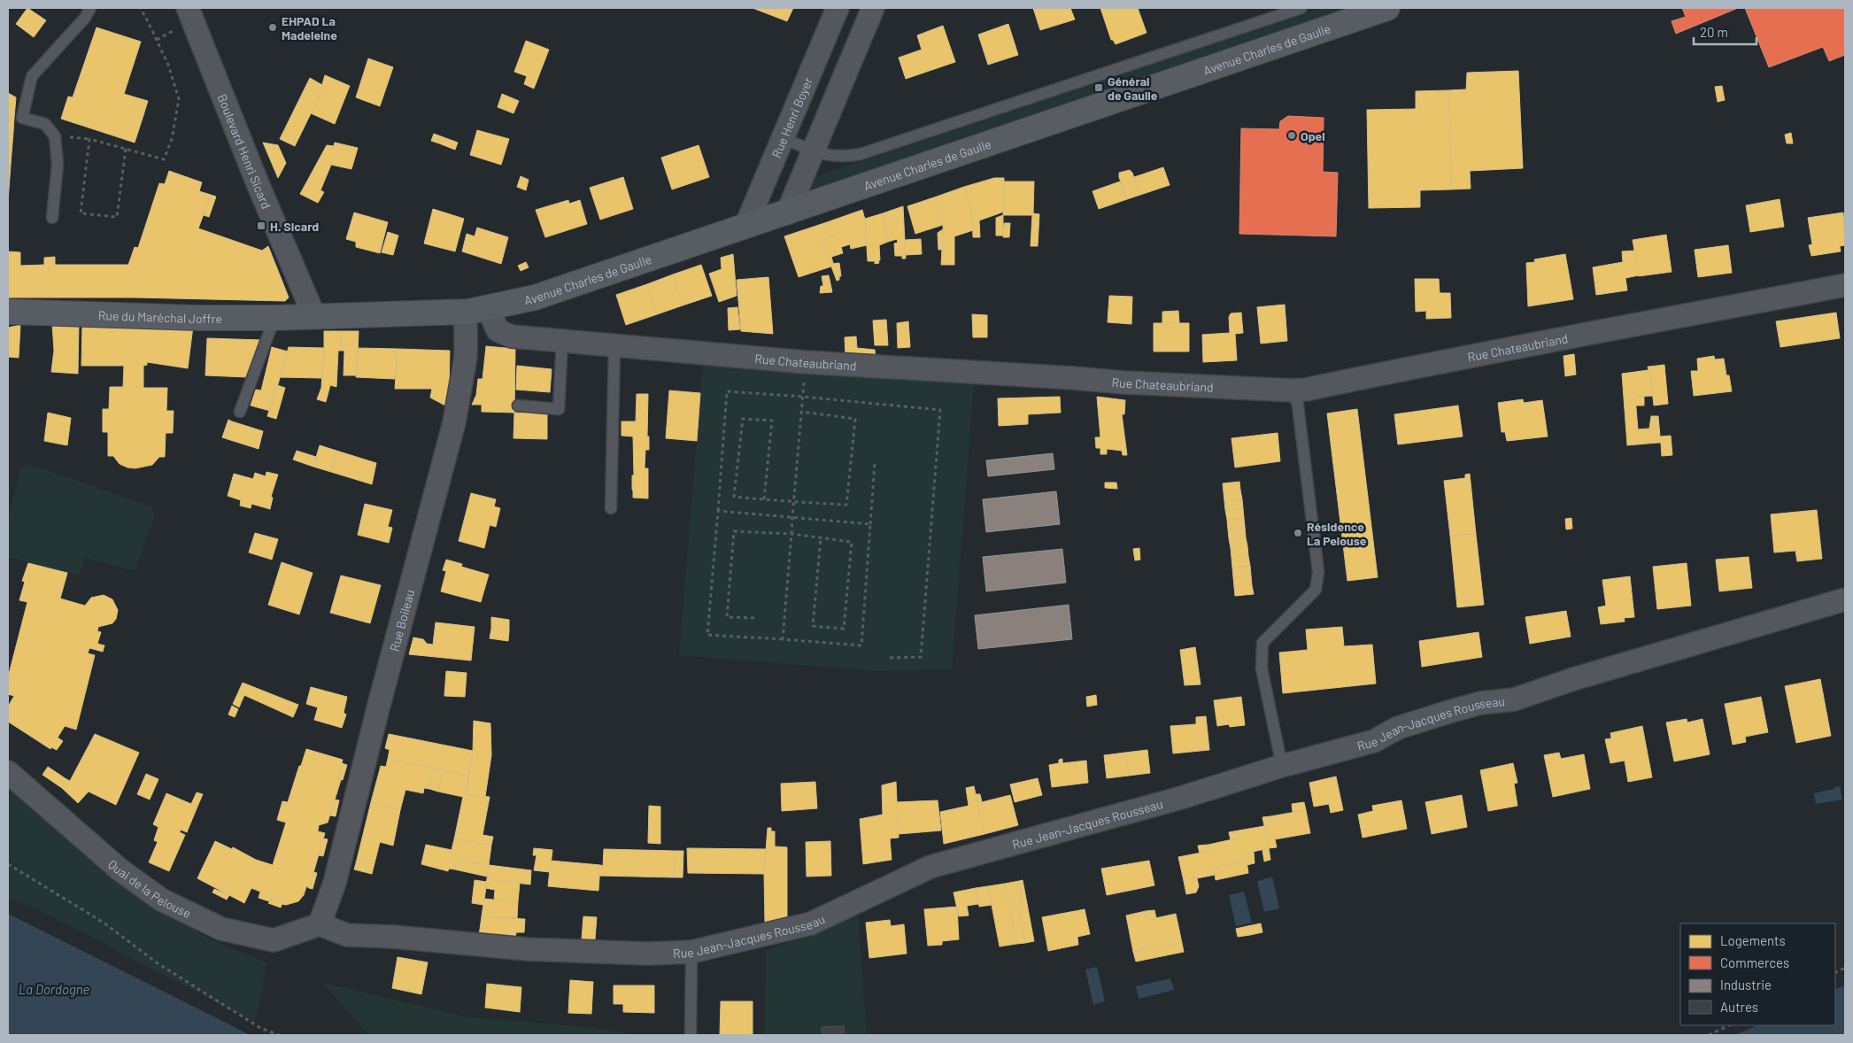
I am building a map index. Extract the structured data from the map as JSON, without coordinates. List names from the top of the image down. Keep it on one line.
{"streets":{"main road":["Avenue Charles de Gaulle","Rue du Maréchal Joffre"],"street":["Rue Henri Boyer","Boulevard Henri Sicard","Rue Chateaubriand","Rue Boileau","Rue Jean-Jacques Rousseau","Quai de la Pelouse"]},"crossings":[["Avenue Charles de Gaulle","Rue Henri Boyer"],["Avenue Charles de Gaulle","Boulevard Henri Sicard"],["Avenue Charles de Gaulle","Rue du Maréchal Joffre"],["Avenue Charles de Gaulle","Rue Chateaubriand"],["Avenue Charles de Gaulle","Rue Boileau"],["Boulevard Henri Sicard","Rue du Maréchal Joffre"],["Rue Chateaubriand","Rue Boileau"],["Rue Boileau","Rue Jean-Jacques Rousseau"],["Rue Boileau","Quai de la Pelouse"],["Rue Jean-Jacques Rousseau","Quai de la Pelouse"]],"water":["La Dordogne"],"places":{"other":["EHPAD La Madeleine","Opel","Résidence La Pelouse"],"transit":["Général de Gaulle","H. Sicard"]},"legend":["Logements","Commerces","Industrie","Autres"],"scale_bar":"20 m"}
